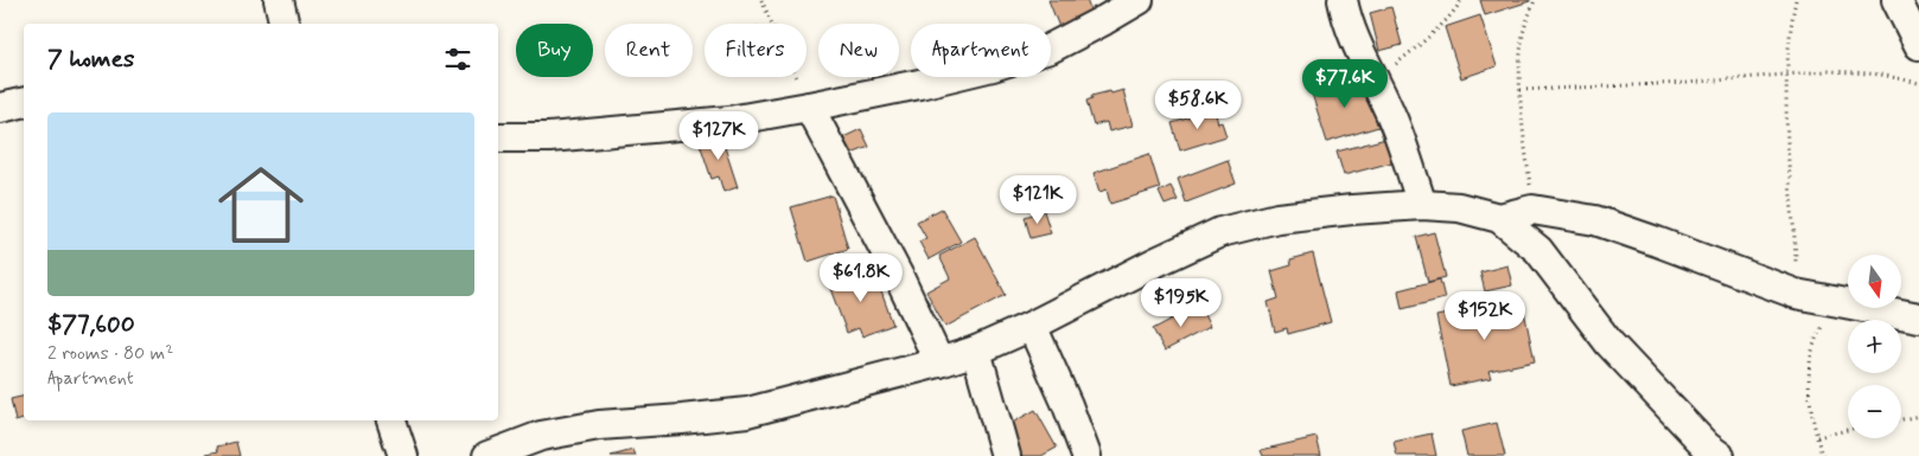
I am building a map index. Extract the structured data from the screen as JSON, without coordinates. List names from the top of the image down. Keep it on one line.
{"north":"bottom","page":{"chip":["Buy","Rent","Filters","New","Apartment"],"heading":"7 homes","price":["$77.6K","$58.6K","$127K","$121K","$61.8K","$195K","$152K"],"list":[{"name":"$77,600","note":"2 rooms · 80 m² · Apartment"}],"map_buttons":["+","−"]}}
